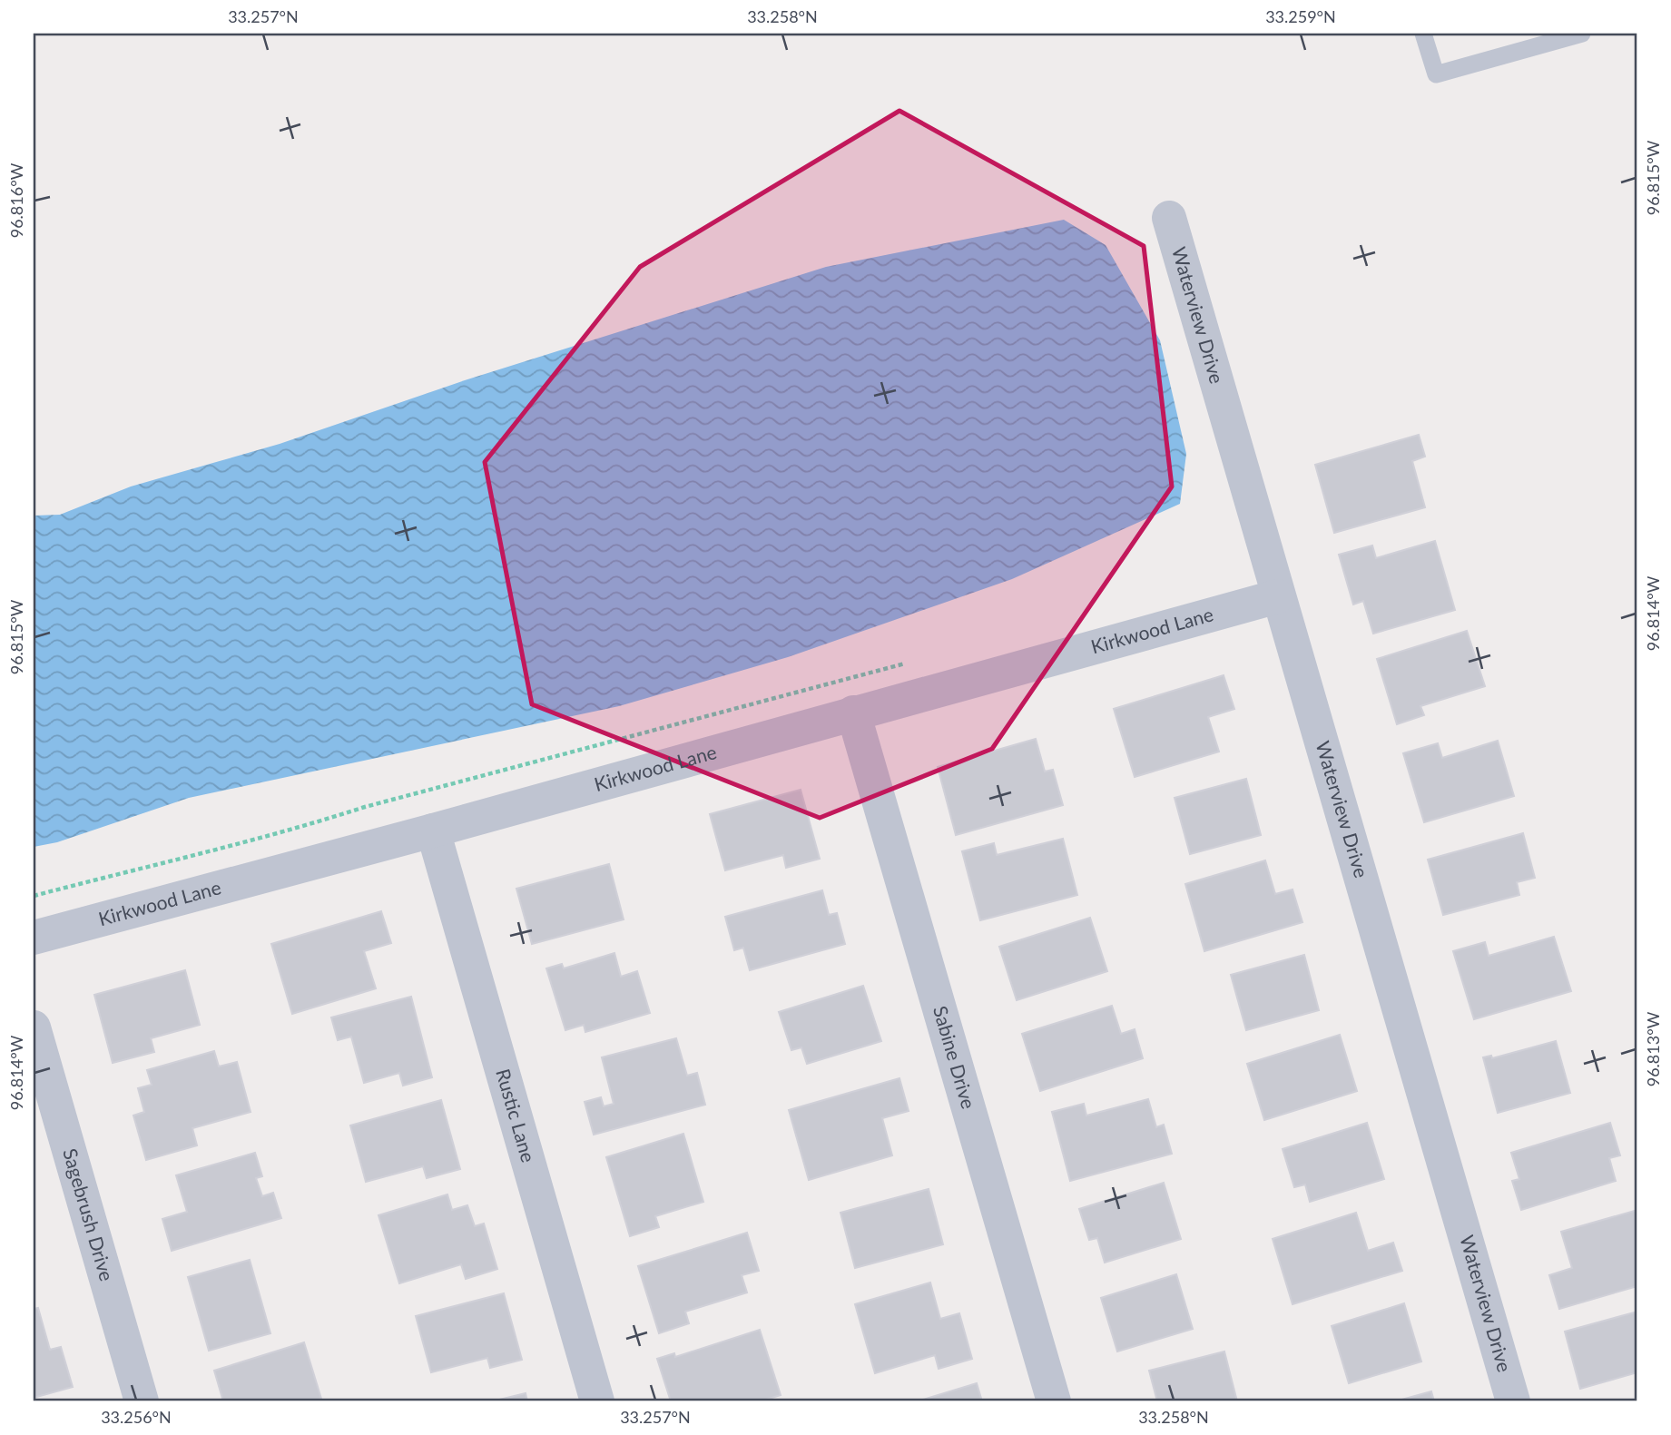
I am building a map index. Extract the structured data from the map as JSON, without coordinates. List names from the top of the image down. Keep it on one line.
{"streets":{"street":["Waterview Drive","Kirkwood Lane","Sabine Drive","Rustic Lane","Sagebrush Drive"]},"crossings":[["Waterview Drive","Kirkwood Lane"],["Kirkwood Lane","Sabine Drive"],["Kirkwood Lane","Rustic Lane"]],"coordinates":["33.257°N","33.258°N","33.259°N","96.815°W","96.816°W","96.814°W","96.813°W","33.256°N"]}
